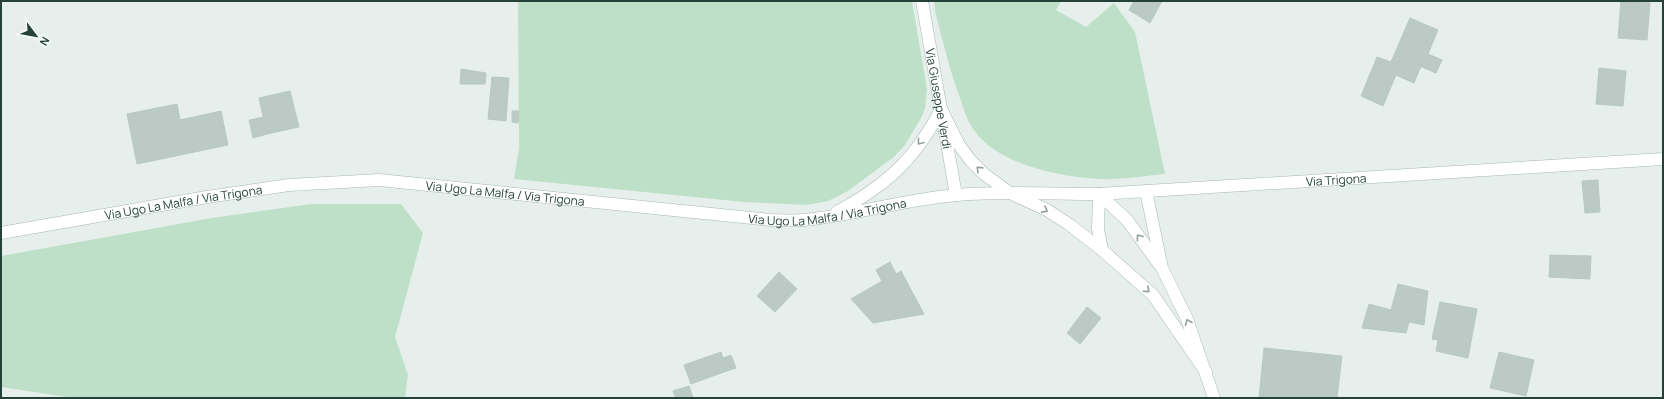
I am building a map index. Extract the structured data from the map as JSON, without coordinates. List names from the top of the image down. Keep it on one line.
{"streets":{"street":["Via Giuseppe Verdi","Via Trigona","Via Ugo La Malfa / Via Trigona"]},"crossings":[["Via Giuseppe Verdi","Via Ugo La Malfa / Via Trigona"],["Via Trigona","Via Ugo La Malfa / Via Trigona"]],"north":"bottom right"}
